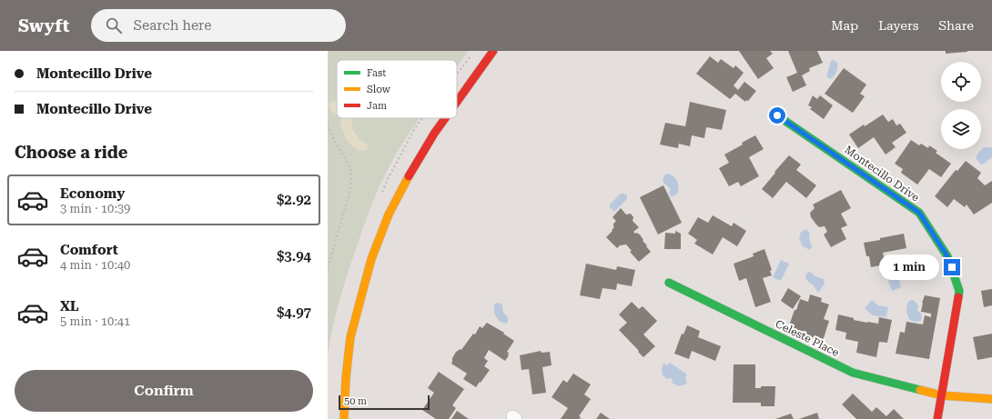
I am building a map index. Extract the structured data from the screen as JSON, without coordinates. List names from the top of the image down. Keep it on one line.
{"streets":{"street":["Montecillo Drive","Celeste Place"]},"crossings":[["Montecillo Drive","Celeste Place"]],"legend":["Fast","Slow","Jam"],"scale_bar":"50 m","page":{"header":"Swyft","search":"Search here","nav":["Map","Layers","Share"],"banner":["Montecillo Drive","Montecillo Drive"],"heading":"Choose a ride","list":[{"name":"Economy","note":"3 min · 10:39","value":"$2.92"},{"name":"Comfort","note":"4 min · 10:40","value":"$3.94"},{"name":"XL","note":"5 min · 10:41","value":"$4.97"}],"bubble":"1 min","buttons":"Confirm","scale":"50 m"}}
